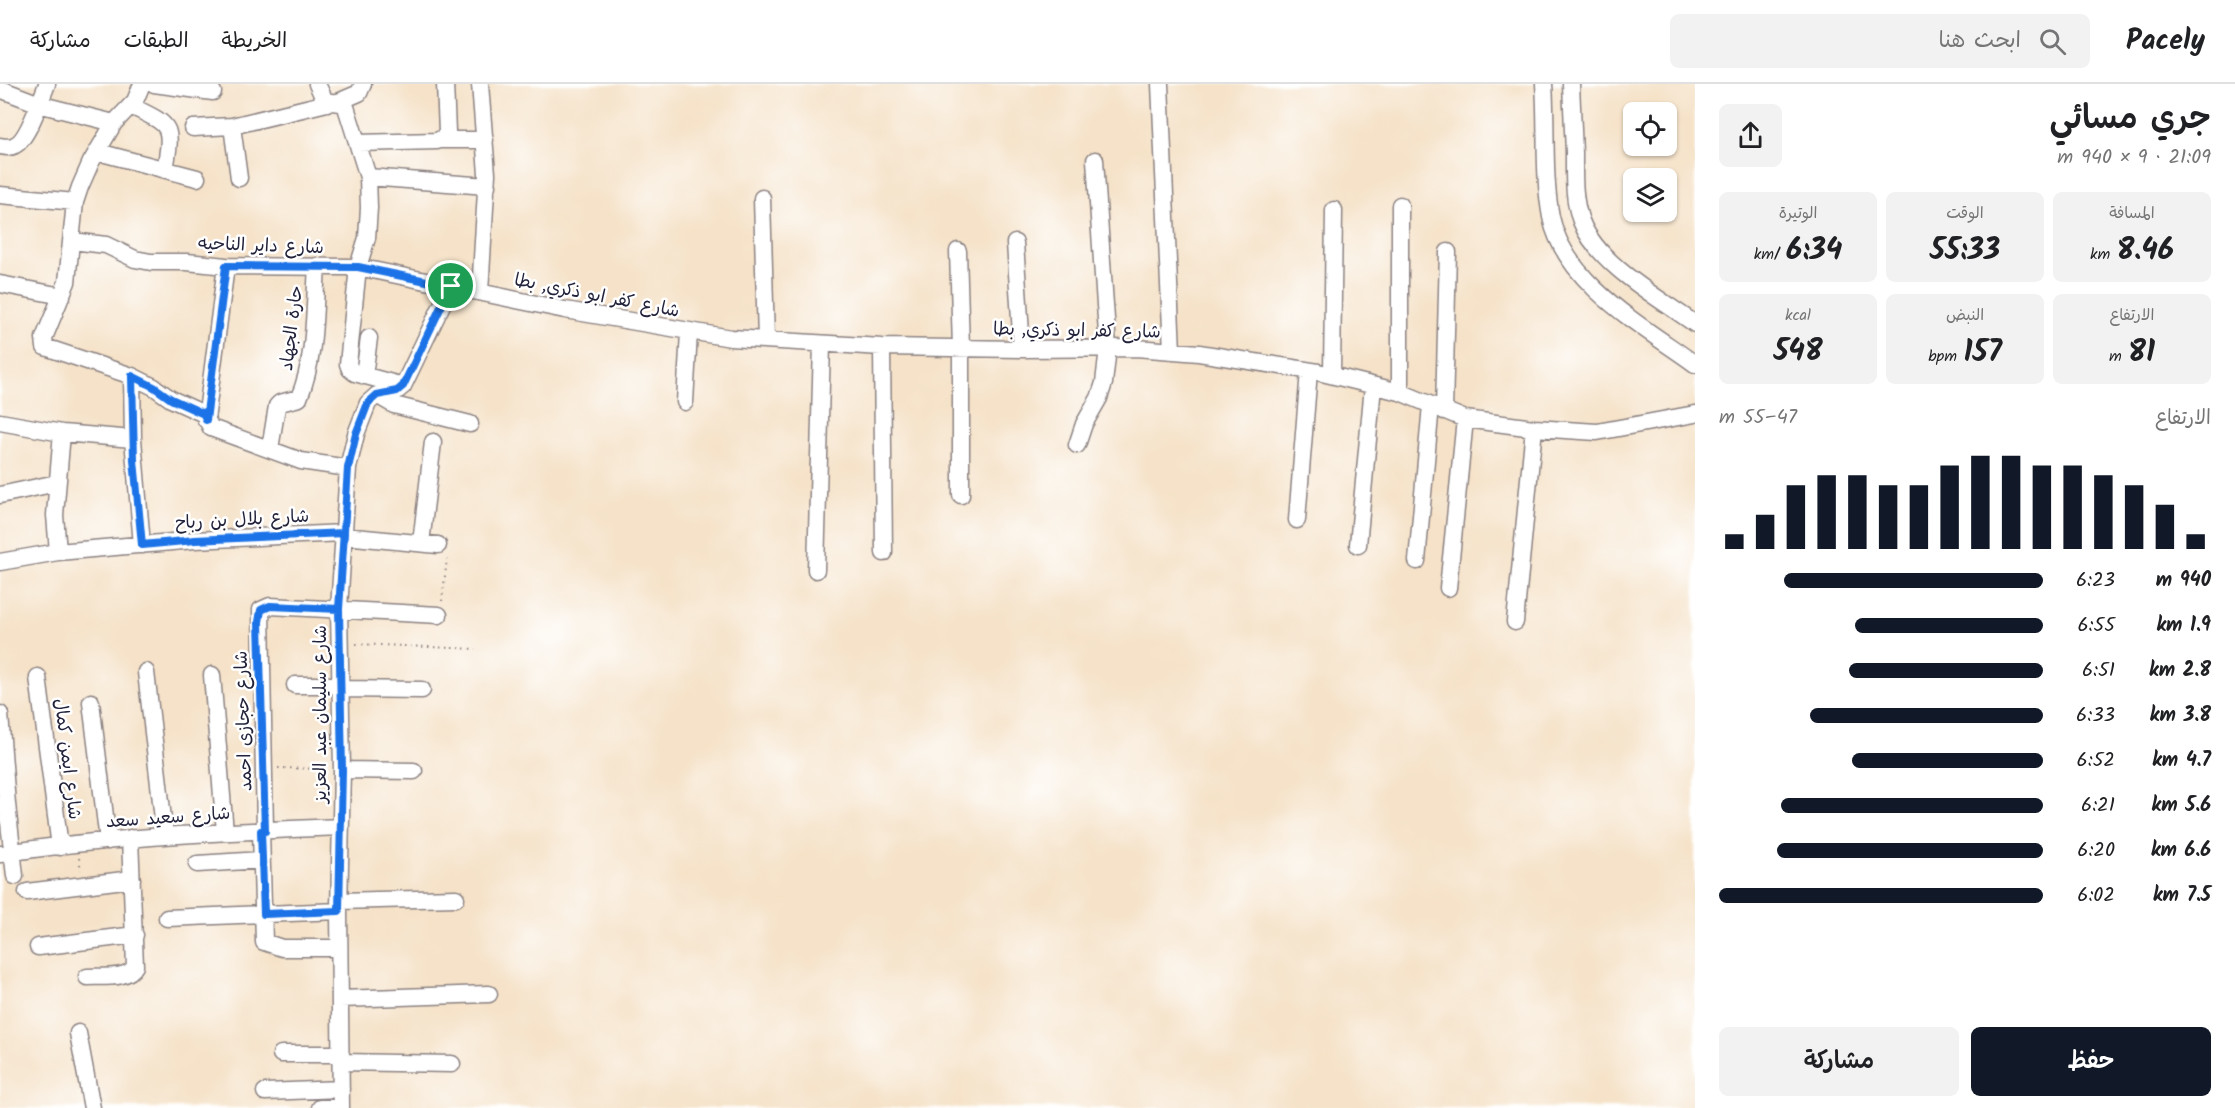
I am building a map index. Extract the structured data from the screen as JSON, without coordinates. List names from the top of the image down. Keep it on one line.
{"streets":{"street":["شارع داير الناحيه","شارع كفر ابو ذكري, بطا","حارة الجهاد","شارع بلال بن رباح","شارع سليمان عبد العزيز","شارع حجازى احمد","شارع ايمن كمال","شارع سعيد سعد"]},"crossings":[["شارع داير الناحيه","شارع كفر ابو ذكري, بطا"],["شارع داير الناحيه","حارة الجهاد"],["شارع بلال بن رباح","شارع سليمان عبد العزيز"],["شارع سليمان عبد العزيز","شارع حجازى احمد"],["شارع سليمان عبد العزيز","شارع سعيد سعد"],["شارع حجازى احمد","شارع سعيد سعد"],["شارع ايمن كمال","شارع سعيد سعد"]],"page":{"header":"Pacely","search":"ابحث هنا","nav":["الخريطة","الطبقات","مشاركة"],"heading":["جري مسائي","21:09 · 9 × 940 m"],"stats":[["المسافة","8.46 km"],["الوقت","55:33"],["الوتيرة","6:34 /km"],["الارتفاع","81 m"],["النبض","157 bpm"],["kcal","548"]],"chart":["الارتفاع","47–55 m"],"list":[{"name":"940 m","note":"6:23"},{"name":"1.9 km","note":"6:55"},{"name":"2.8 km","note":"6:51"},{"name":"3.8 km","note":"6:33"},{"name":"4.7 km","note":"6:52"},{"name":"5.6 km","note":"6:21"},{"name":"6.6 km","note":"6:20"},{"name":"7.5 km","note":"6:02"}],"buttons":["حفظ","مشاركة"]}}
